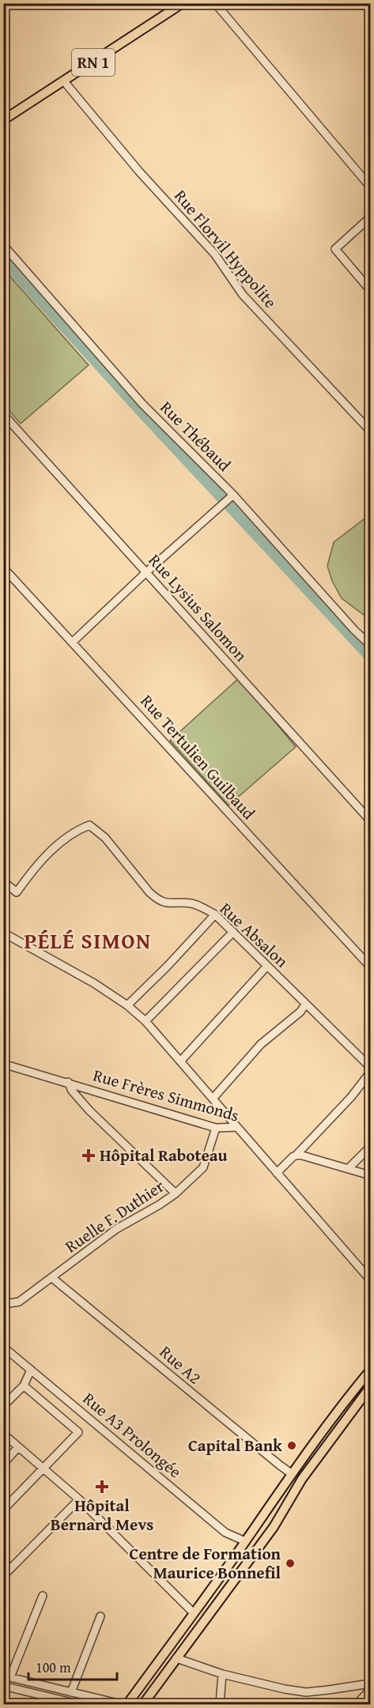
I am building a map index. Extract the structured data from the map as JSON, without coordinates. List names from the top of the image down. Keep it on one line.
{"streets":{"main road":["RN 1"],"street":["Rue Florvil Hyppolite","Rue Thébaud","Rue Lysius Salomon","Rue Tertulien Guilbaud","Rue Absalon","Rue Frères Simmonds","Ruelle F. Duthier","Rue A2","Rue A3 Prolongée"]},"crossings":[["RN 1","Rue Florvil Hyppolite"],["Rue Frères Simmonds","Ruelle F. Duthier"],["Ruelle F. Duthier","Rue A2"]],"districts":["PÉLÉ SIMON"],"places":{"health":["Hôpital Raboteau","Hôpital Bernard Mevs"],"other":["Capital Bank","Centre de Formation Maurice Bonnefil"]},"scale_bar":"100 m"}
